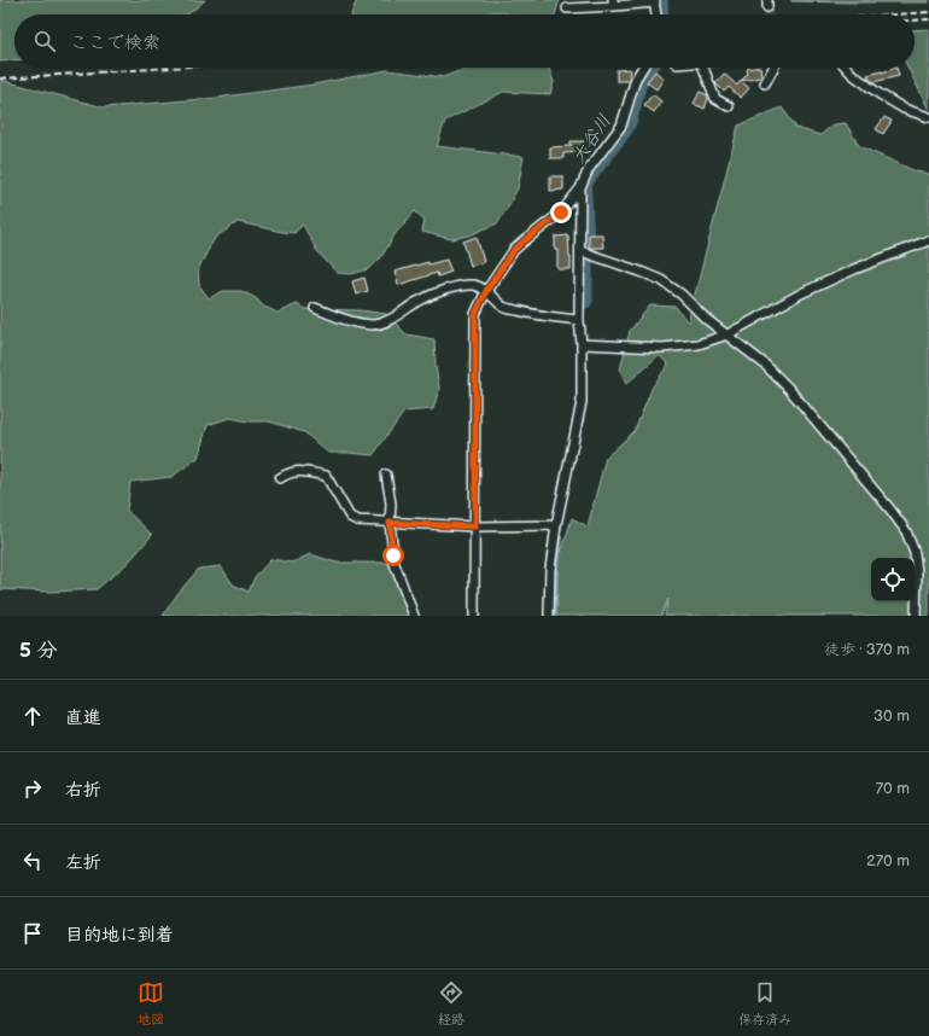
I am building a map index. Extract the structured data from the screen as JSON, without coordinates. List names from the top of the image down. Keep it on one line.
{"water":["大谷川"],"page":{"search":"ここで検索","heading":["5 分","徒歩 · 370 m"],"list":[["直進","30 m"],["右折","70 m"],["左折","270 m"],"目的地に到着"],"nav":["地図","経路","保存済み"]}}
